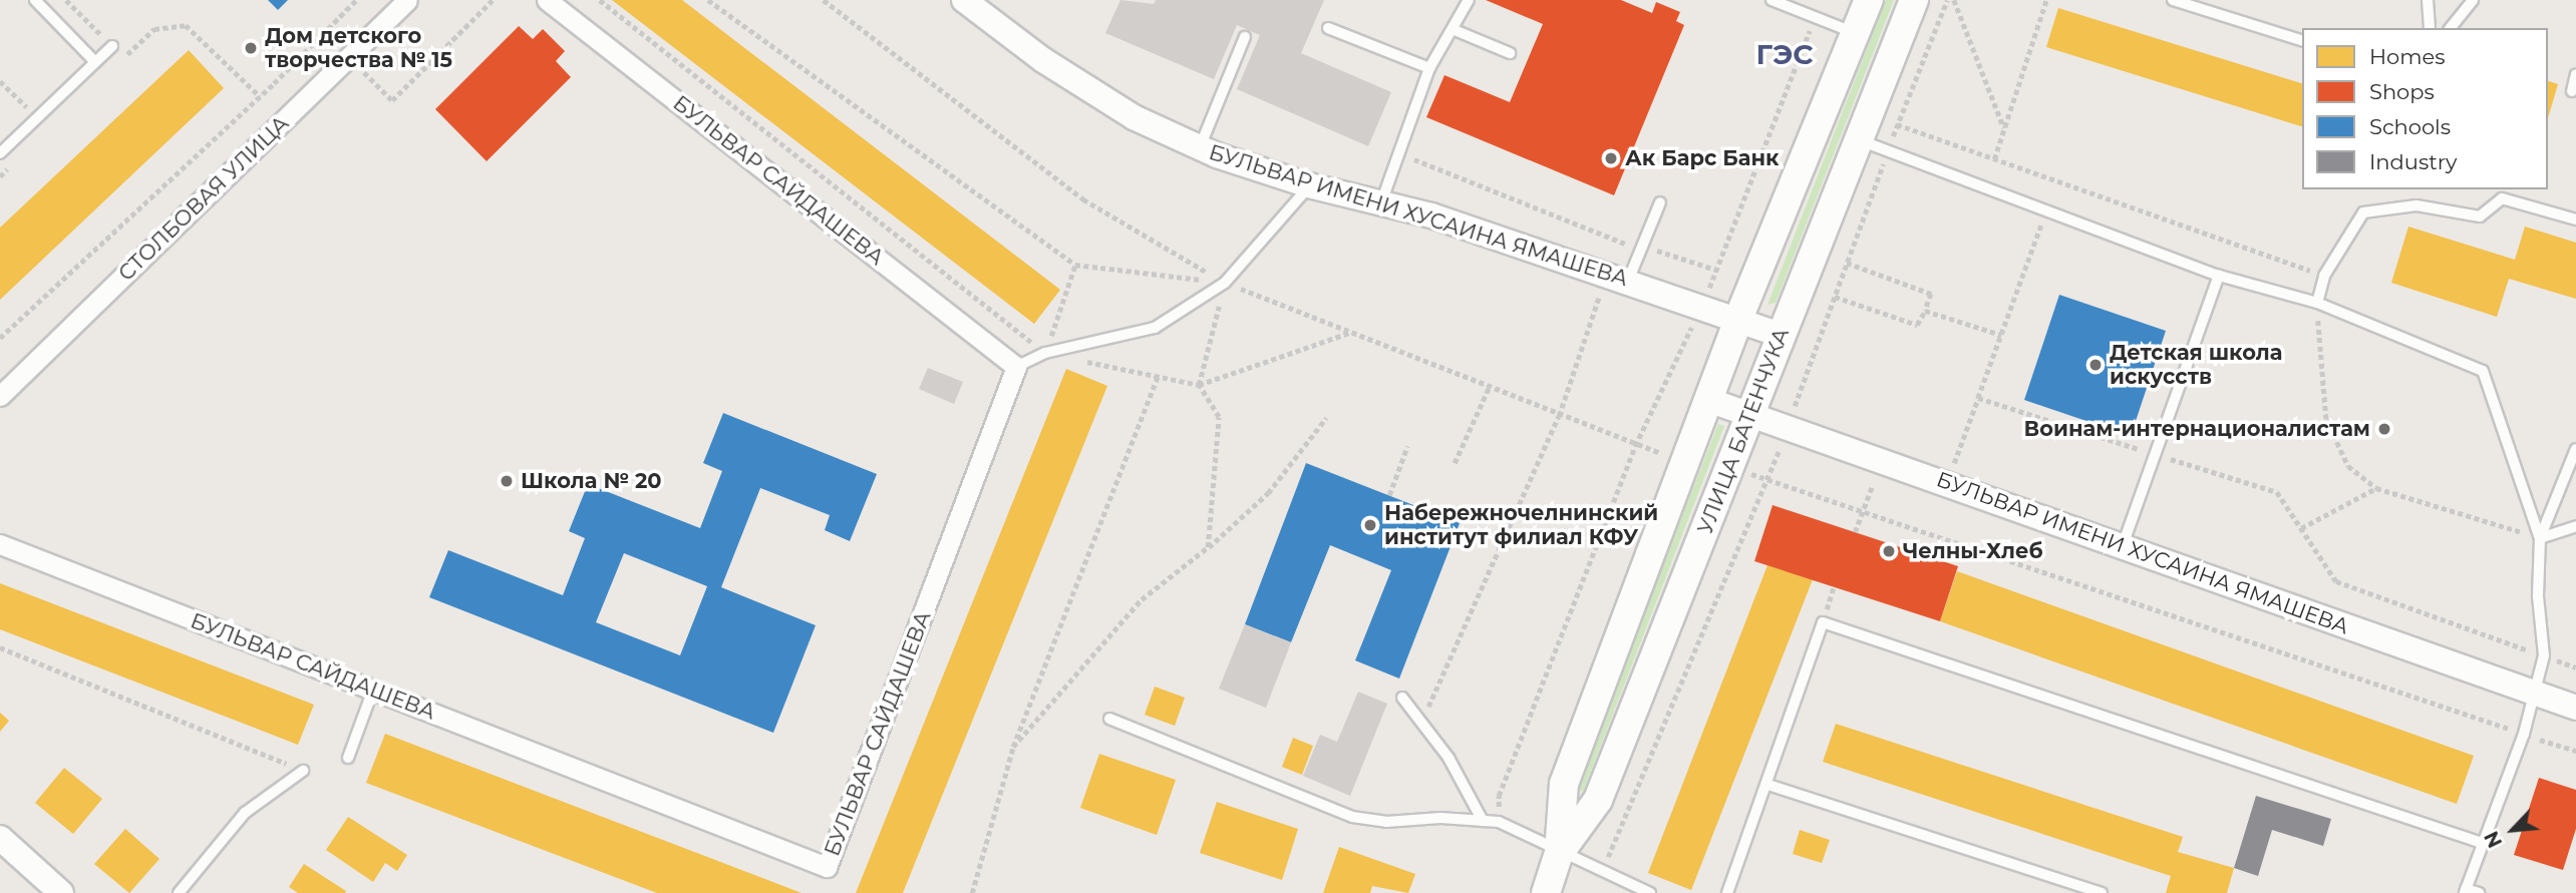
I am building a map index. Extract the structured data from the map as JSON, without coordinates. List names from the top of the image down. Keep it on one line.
{"streets":{"main road":["УЛИЦА БАТЕНЧУКА"],"street":["БУЛЬВАР САЙДАШЕВА","СТОЛБОВАЯ УЛИЦА","БУЛЬВАР ИМЕНИ ХУСАИНА ЯМАШЕВА"]},"crossings":[["БУЛЬВАР ИМЕНИ ХУСАИНА ЯМАШЕВА","УЛИЦА БАТЕНЧУКА"]],"districts":["ГЭС"],"places":["Дом детского творчества № 15","Ак Барс Банк","Детская школа искусств","Воинам-интернационалистам","Школа № 20","Набережночелнинский институт филиал КФУ","Челны-Хлеб"],"legend":["Homes","Shops","Schools","Industry"],"north":"bottom left"}
